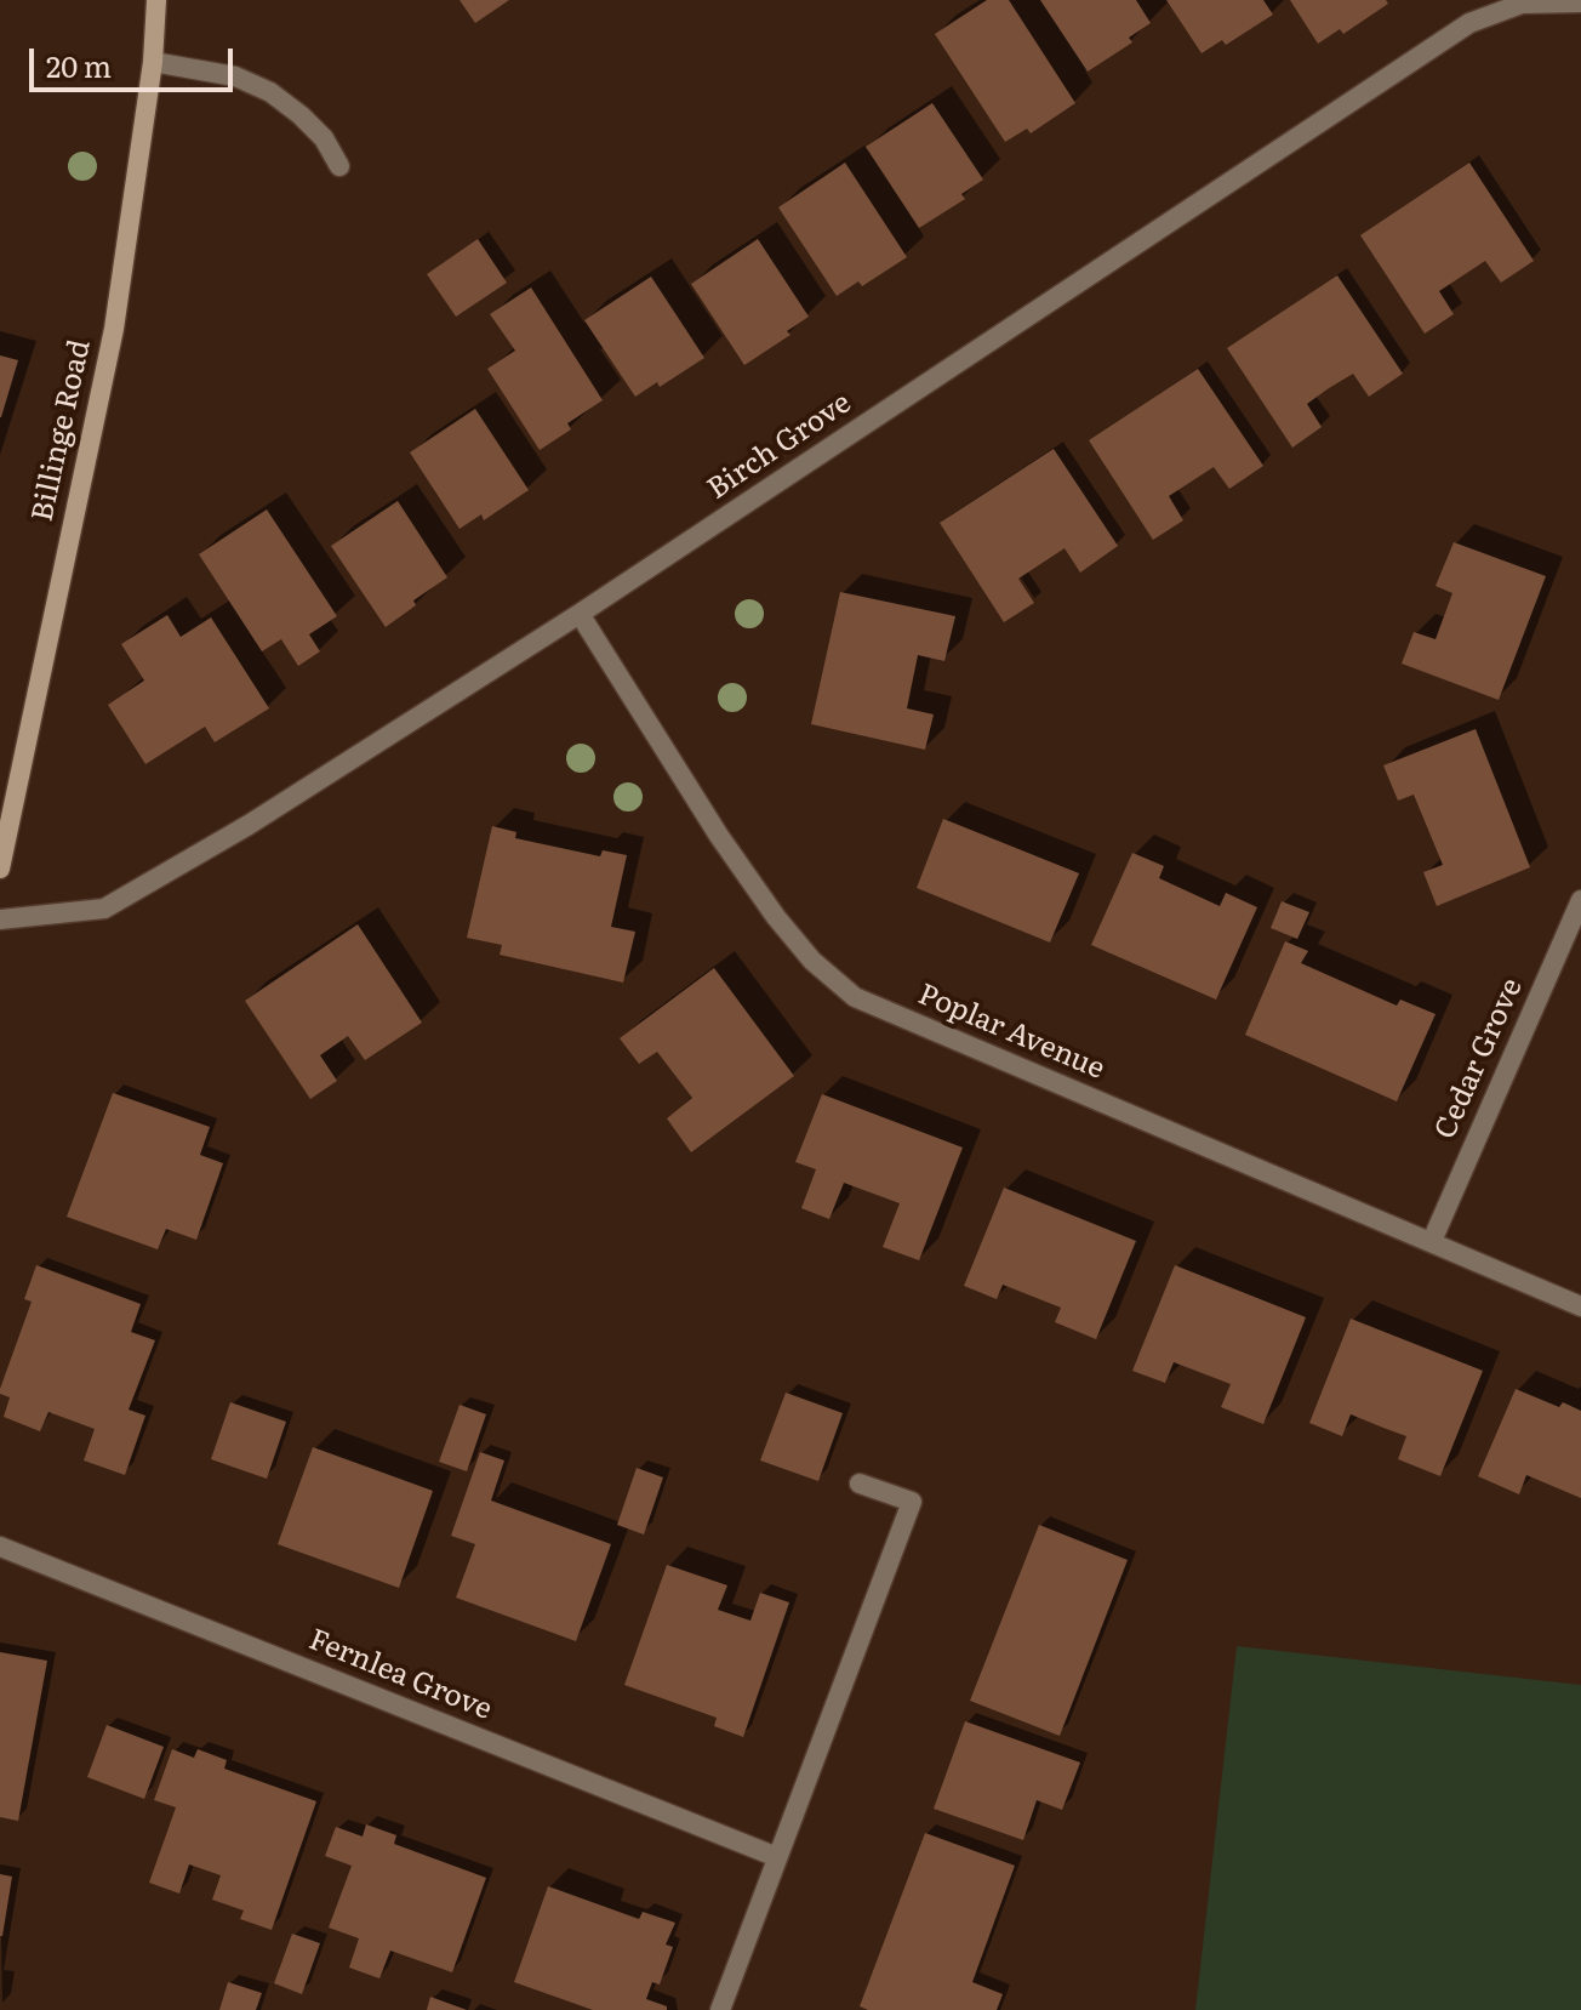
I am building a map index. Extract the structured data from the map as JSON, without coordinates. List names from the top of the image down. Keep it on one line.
{"streets":{"main road":["Billinge Road"],"street":["Birch Grove","Poplar Avenue","Cedar Grove","Fernlea Grove"]},"crossings":[["Birch Grove","Poplar Avenue"],["Poplar Avenue","Cedar Grove"]],"scale_bar":"20 m"}
